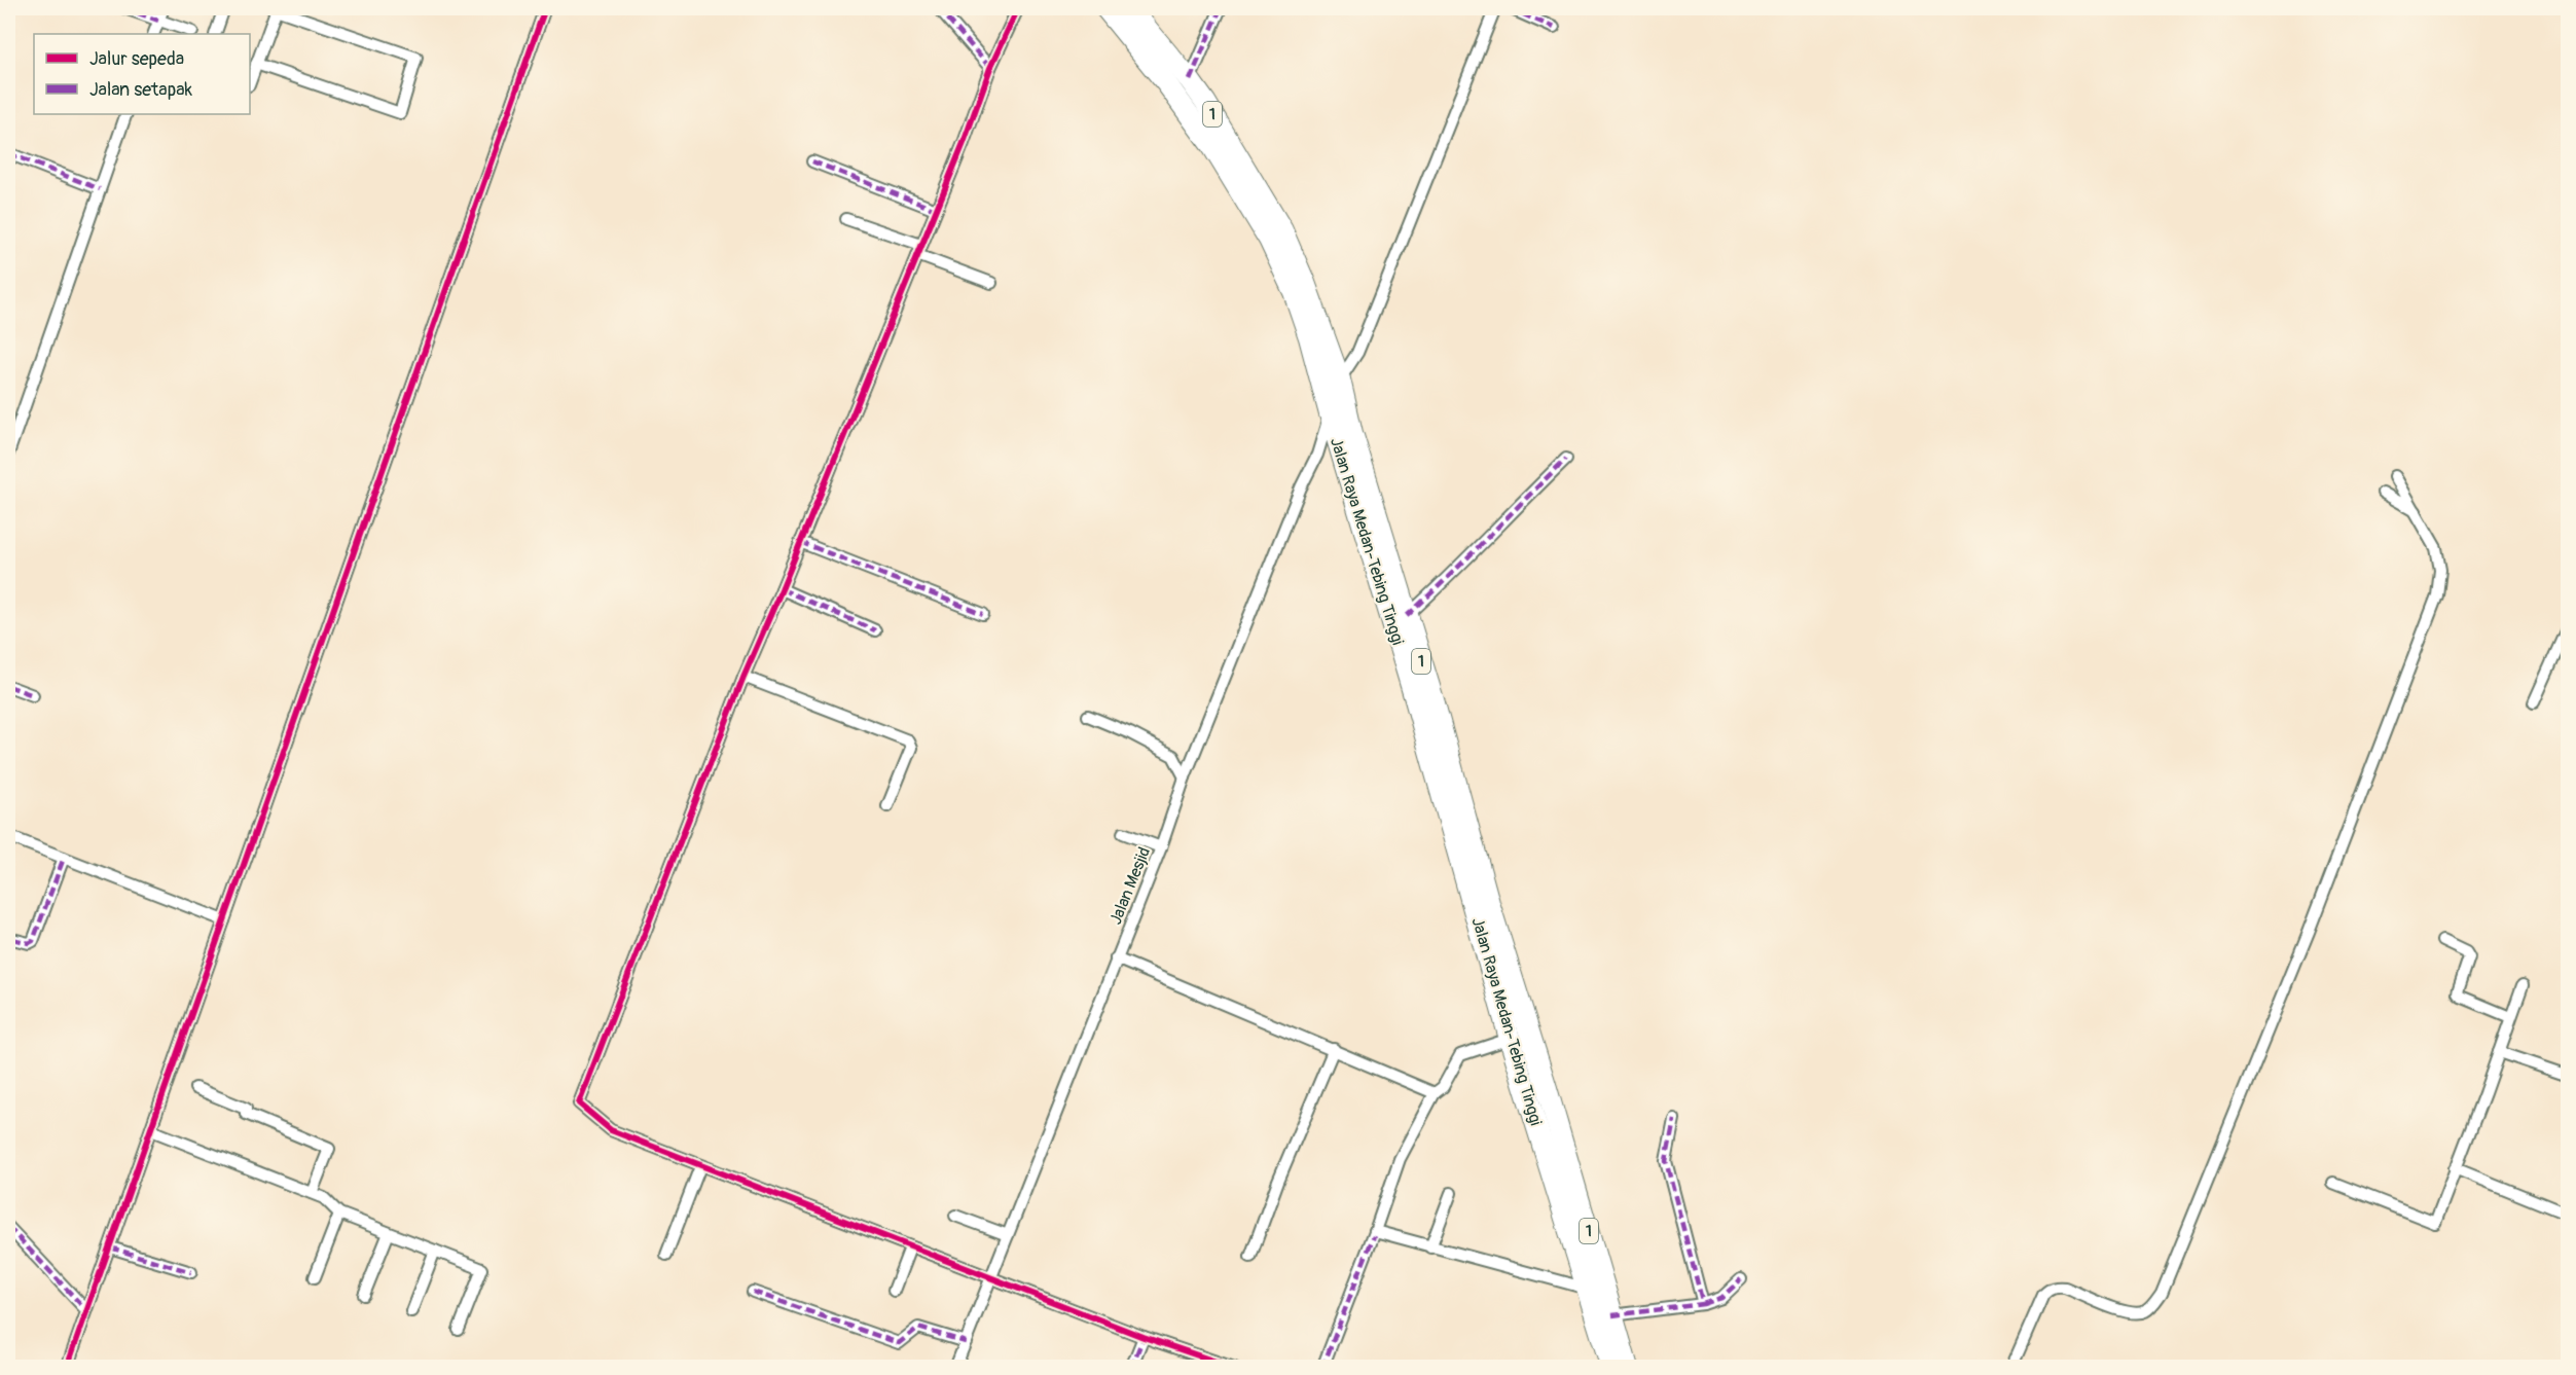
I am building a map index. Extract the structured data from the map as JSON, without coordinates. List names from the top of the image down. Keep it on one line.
{"streets":{"highway":["1","Jalan Raya Medan-Tebing Tinggi"],"street":["Jalan Mesjid"]},"crossings":[["Jalan Raya Medan-Tebing Tinggi","Jalan Mesjid"]],"legend":["Jalur sepeda","Jalan setapak"]}
